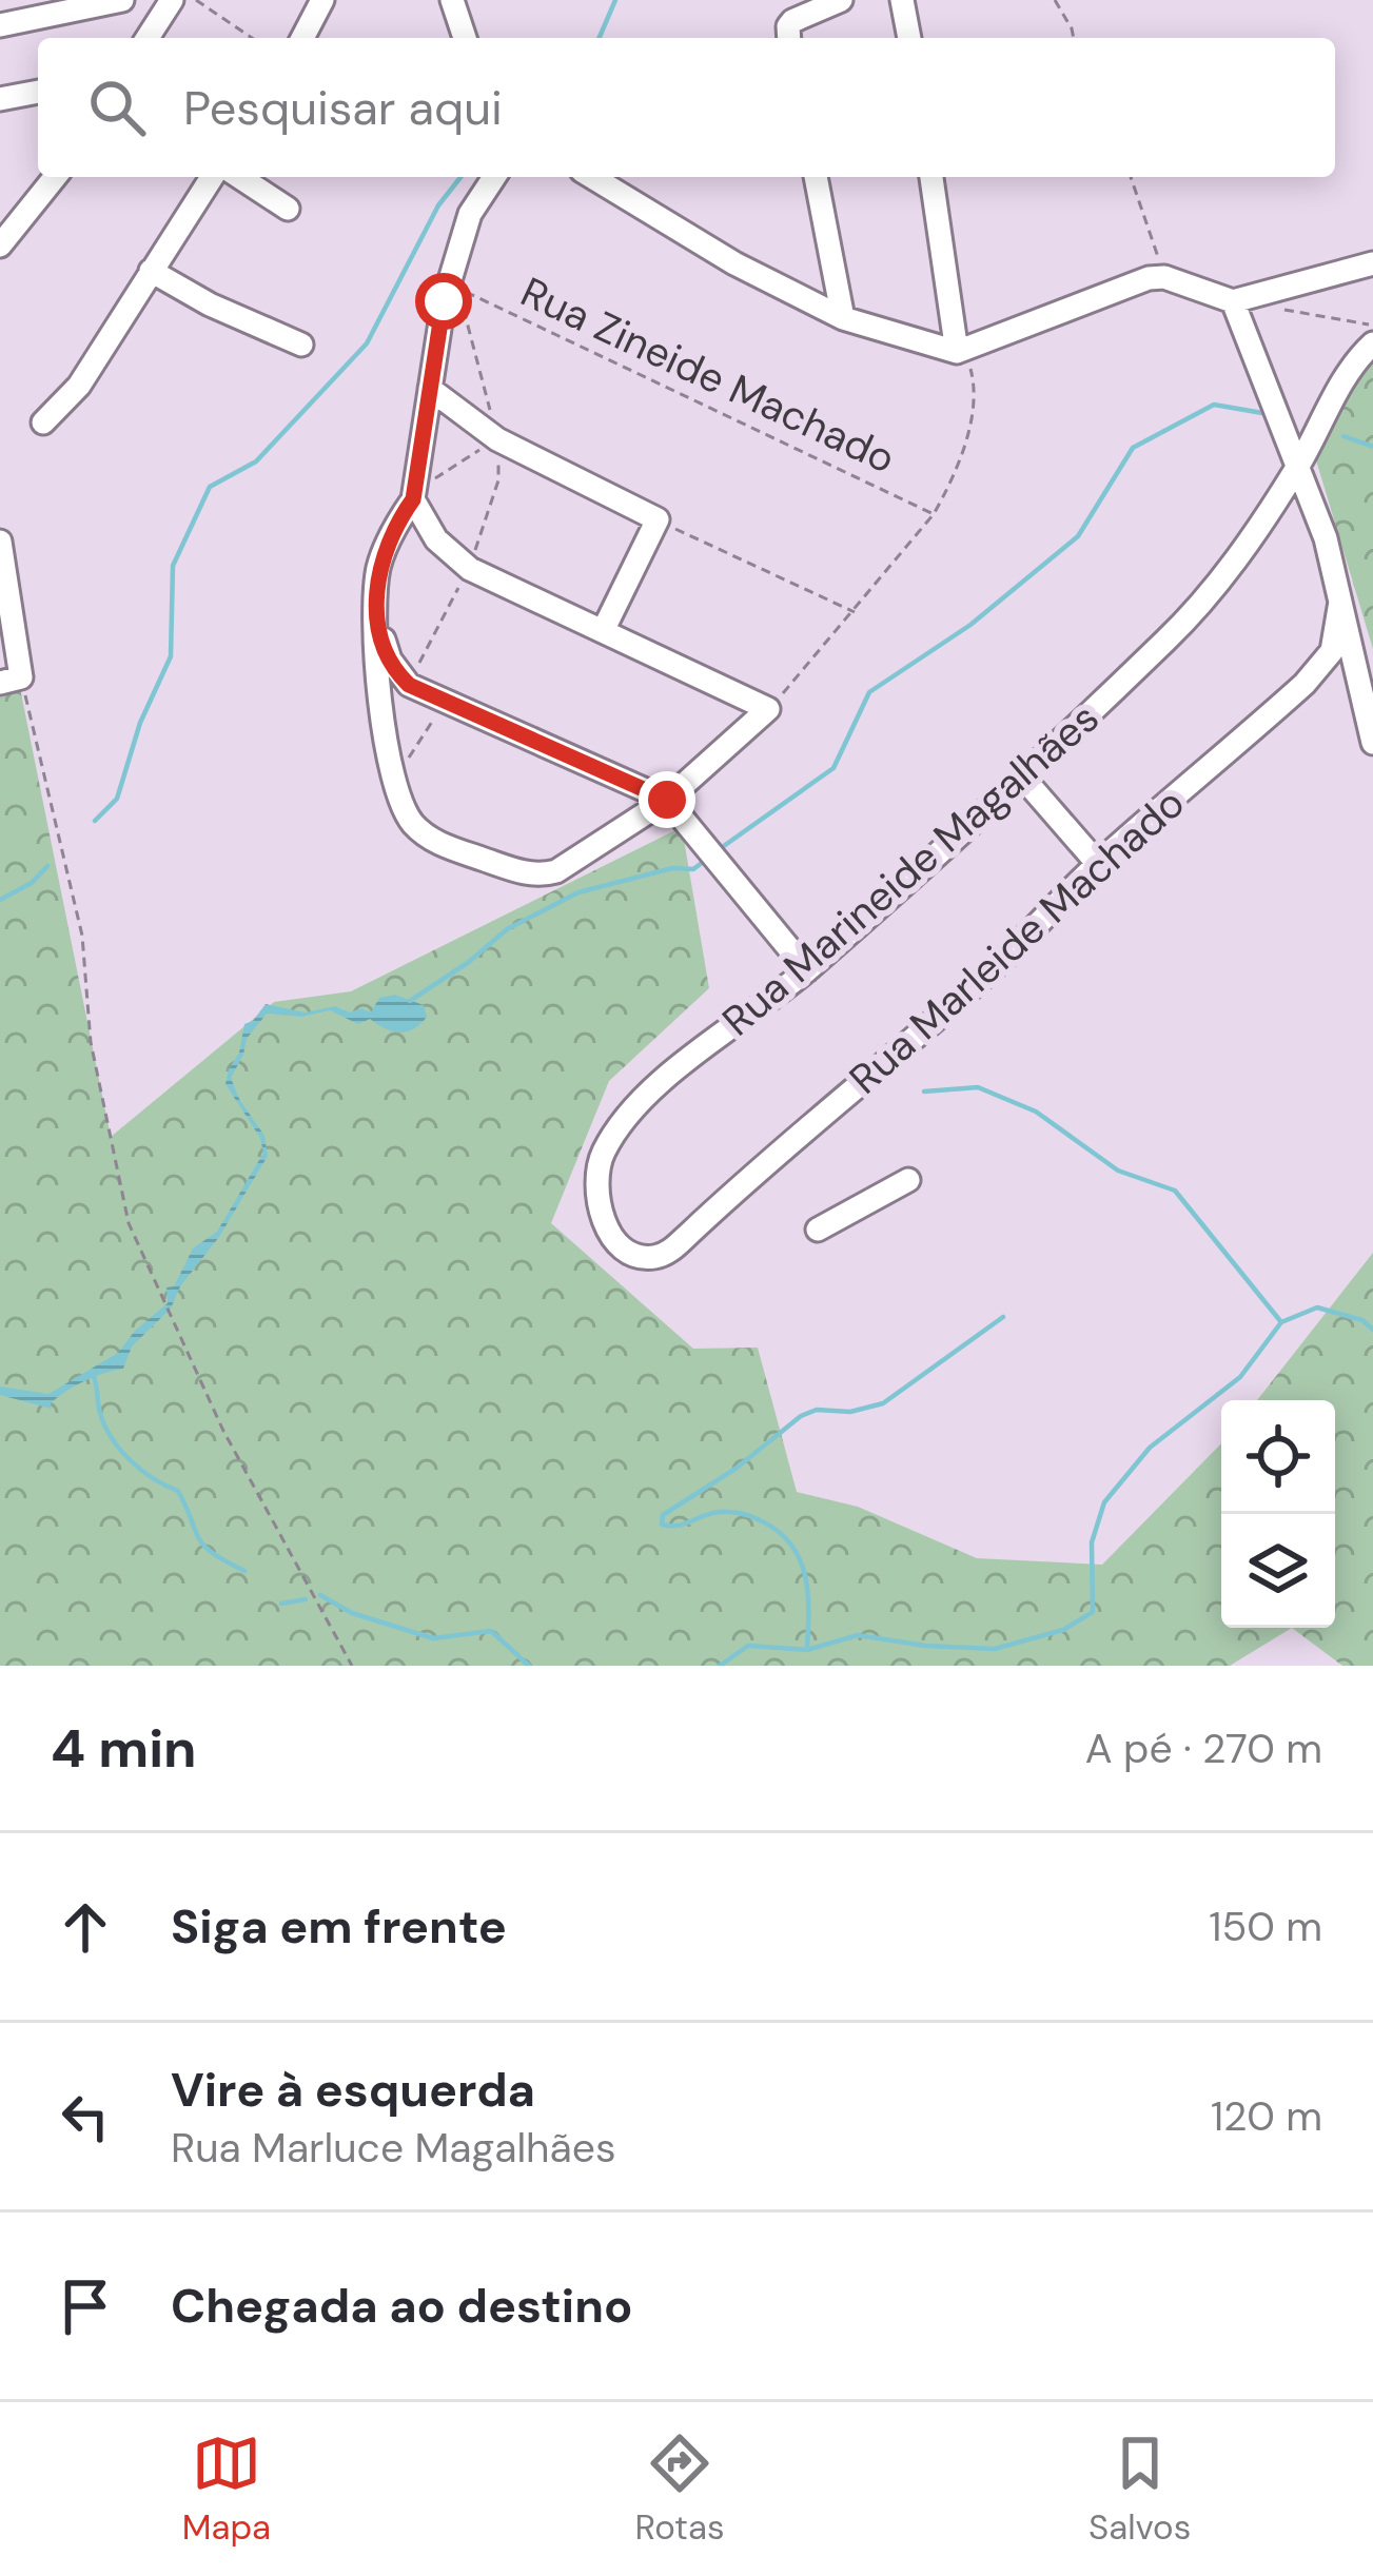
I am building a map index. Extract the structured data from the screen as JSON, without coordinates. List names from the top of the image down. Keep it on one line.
{"streets":{"street":["Rua Marineide Magalhães","Rua Marleide Machado"],"path":["Rua Zineide Machado"]},"crossings":[["Rua Marineide Magalhães","Rua Marleide Machado"]],"page":{"search":"Pesquisar aqui","heading":["4 min","A pé · 270 m"],"list":[["Siga em frente","150 m"],["Vire à esquerda","Rua Marluce Magalhães","120 m"],"Chegada ao destino"],"nav":["Mapa","Rotas","Salvos"]}}
